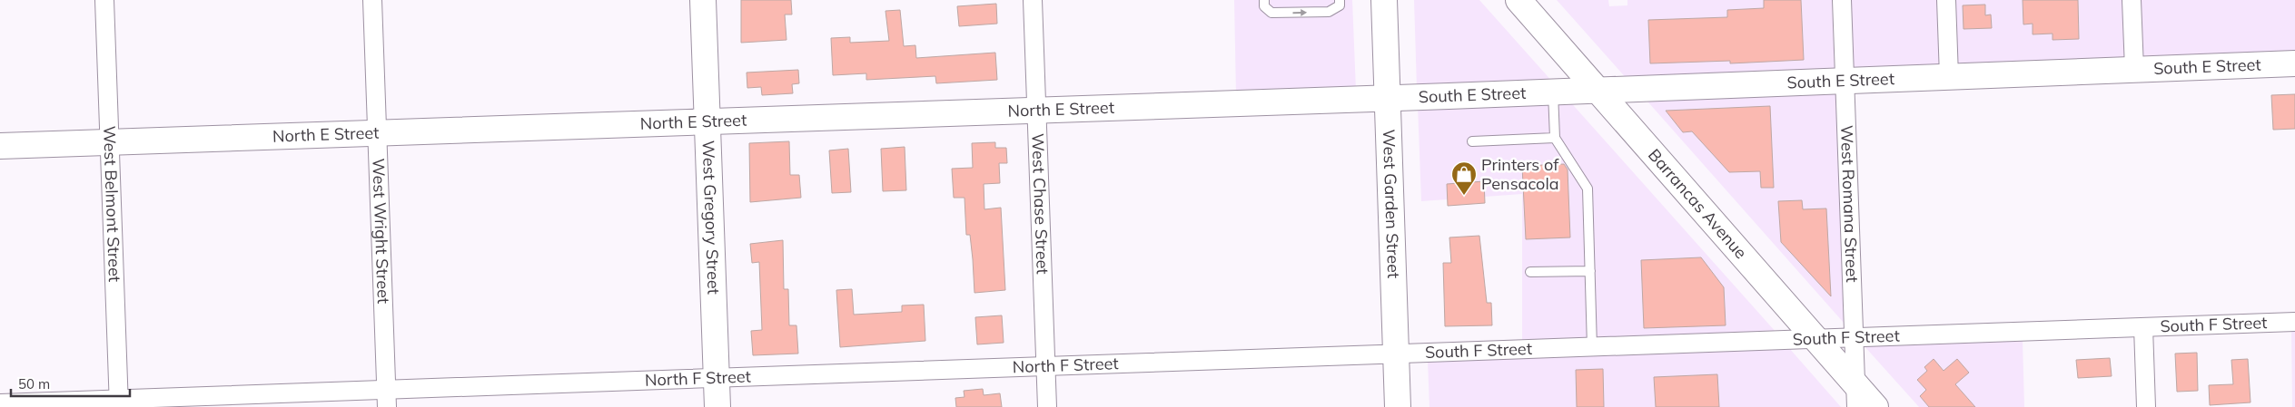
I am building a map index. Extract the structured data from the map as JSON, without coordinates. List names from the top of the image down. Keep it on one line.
{"streets":{"street":["South E Street","North E Street","West Chase Street","West Romana Street","West Belmont Street","West Garden Street","Barrancas Avenue","West Gregory Street","West Wright Street","South F Street","North F Street"]},"crossings":[["South E Street","North E Street"],["South E Street","West Romana Street"],["South E Street","West Garden Street"],["South E Street","Barrancas Avenue"],["North E Street","West Chase Street"],["North E Street","West Belmont Street"],["North E Street","West Garden Street"],["North E Street","West Gregory Street"],["North E Street","West Wright Street"],["West Chase Street","North F Street"],["West Romana Street","Barrancas Avenue"],["West Romana Street","South F Street"],["West Belmont Street","North F Street"],["West Garden Street","South F Street"],["West Garden Street","North F Street"],["Barrancas Avenue","South F Street"],["West Gregory Street","North F Street"],["West Wright Street","North F Street"],["South F Street","North F Street"]],"places":{"shop":["Printers of Pensacola"]},"scale_bar":"50 m"}
